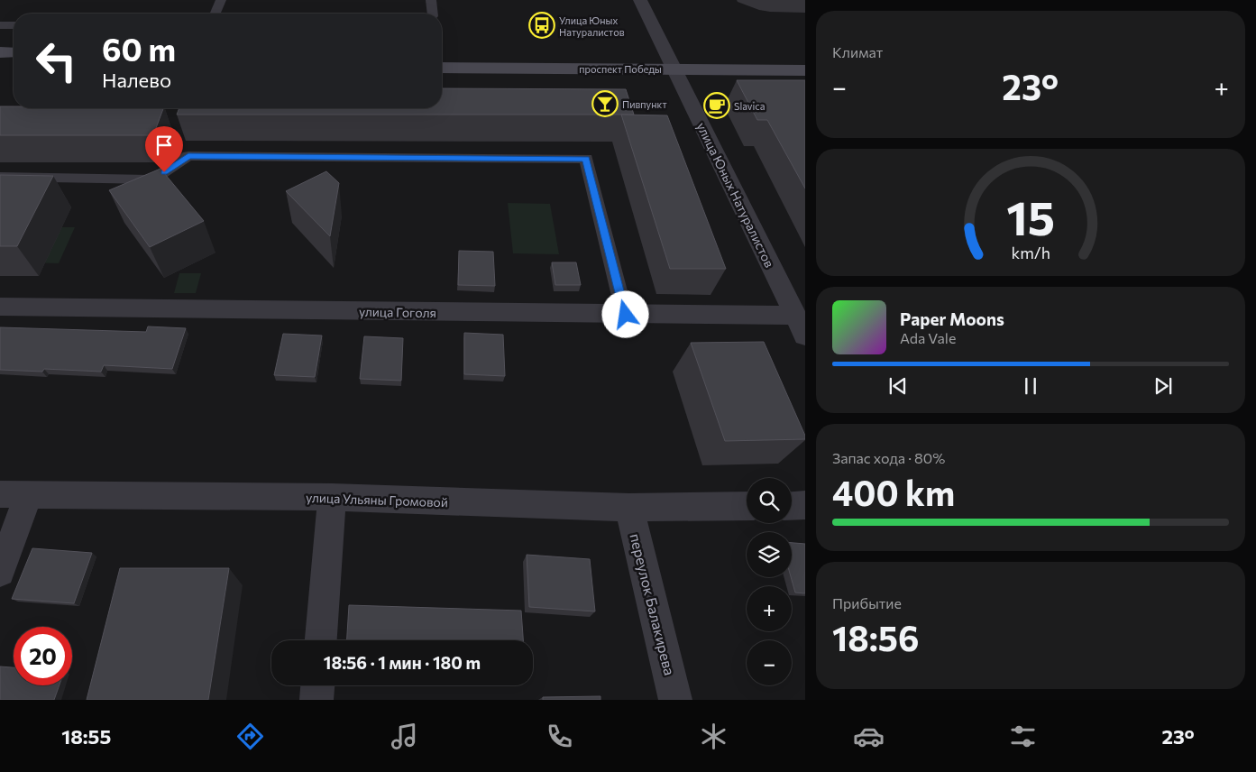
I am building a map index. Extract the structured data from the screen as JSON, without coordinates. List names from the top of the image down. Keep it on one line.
{"streets":{"main road":["проспект Победы"],"street":["улица Юных Натуралистов","улица Гоголя","улица Ульяны Громовой","переулок Балакирева"]},"crossings":[["проспект Победы","улица Юных Натуралистов"],["улица Юных Натуралистов","улица Гоголя"],["улица Ульяны Громовой","переулок Балакирева"]],"places":{"bus stop":["Улица Юных Натуралистов"],"bar":["Пивпункт"],"cafe":["Slavica"]},"page":{"tile":["Климат",["Запас хода · 80%","400 km"],["Прибытие","18:56"]],"turn":["60 m","Налево"],"heat":["−","23°","+"],"song":["Paper Moons","Ada Vale"],"map_buttons":["+","−"],"limit":"20","trip":"18:56 · 1 мин · 180 m","tabs":["18:55","23°"],"gauge":["15","km/h"]}}
